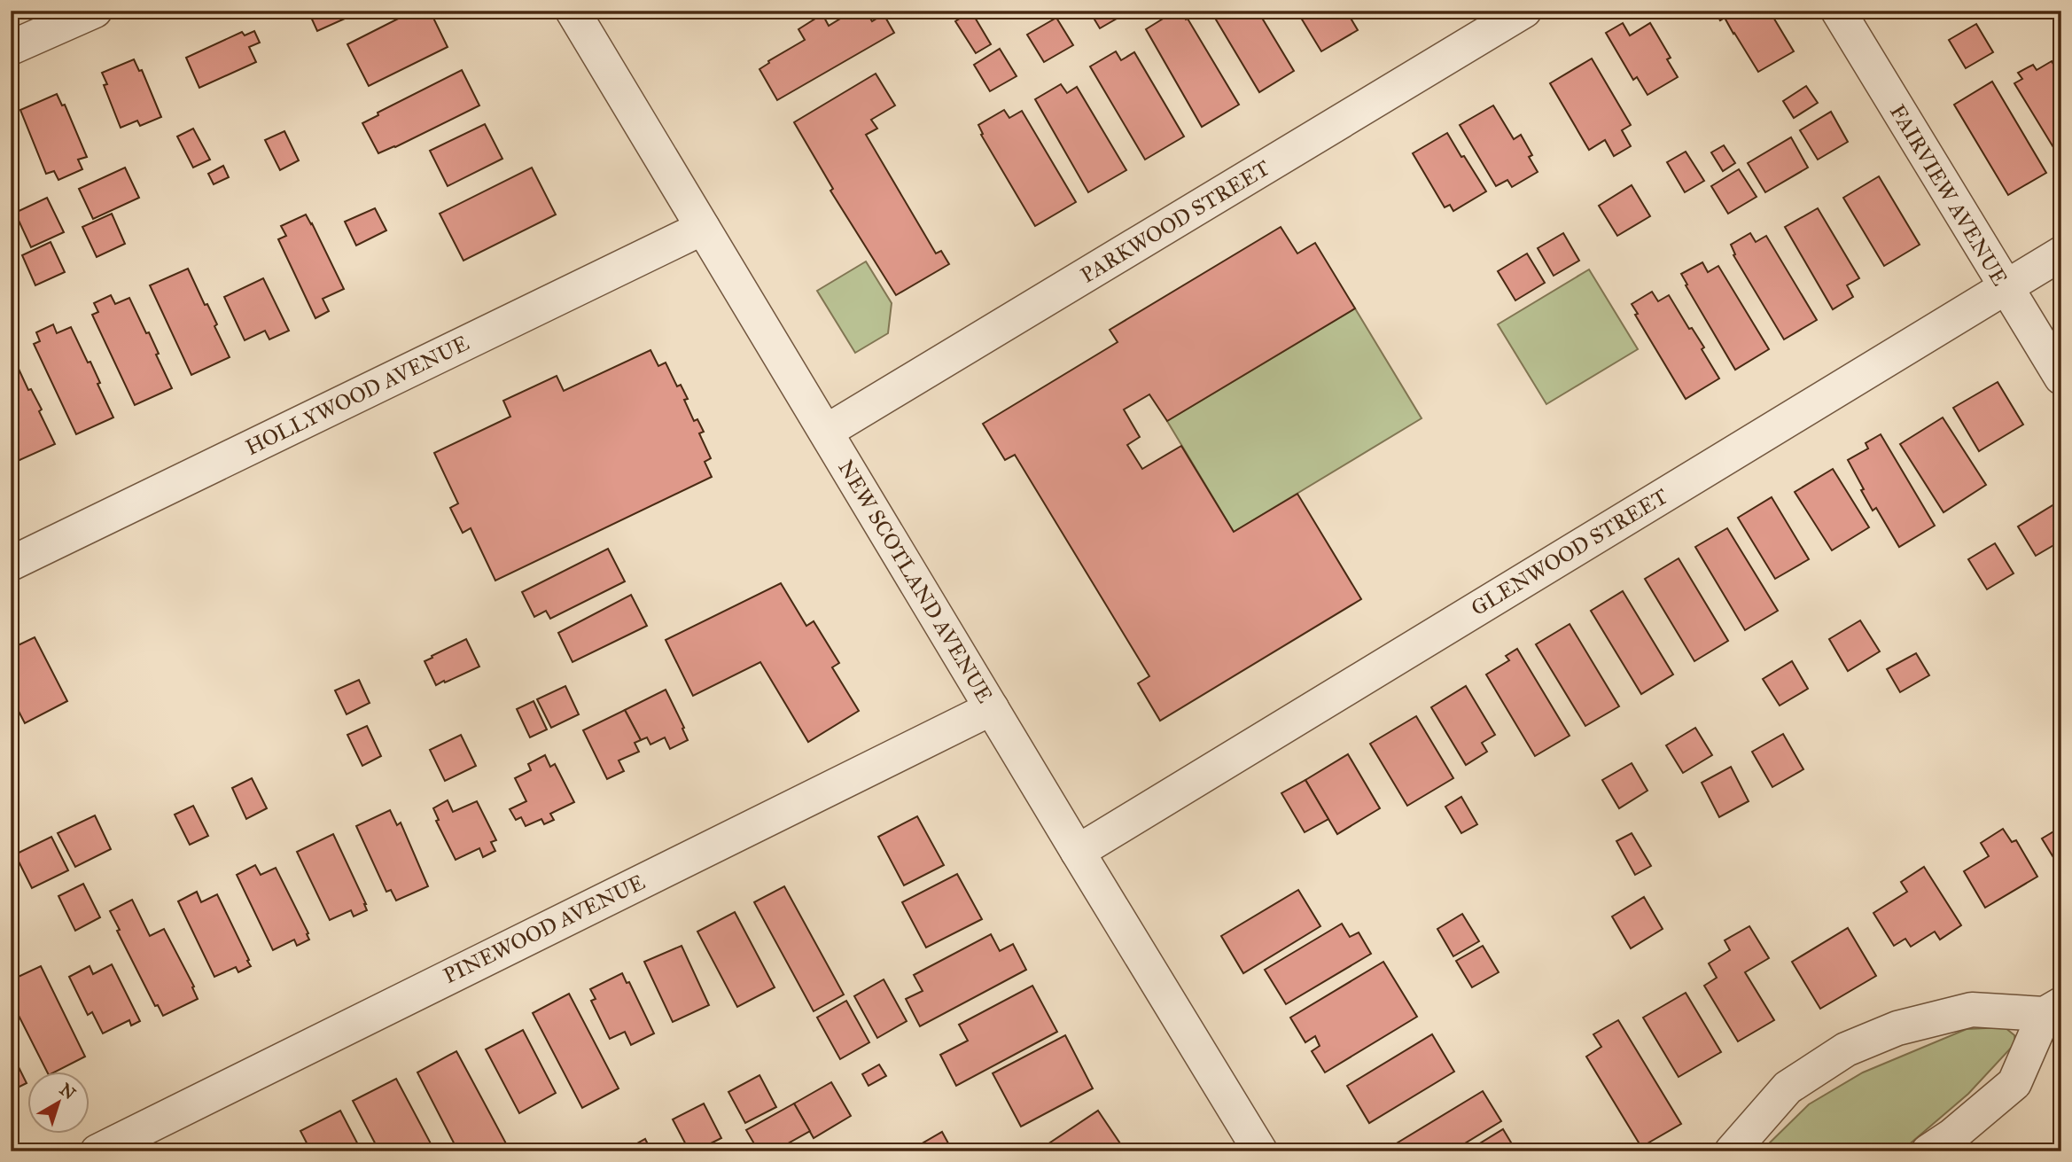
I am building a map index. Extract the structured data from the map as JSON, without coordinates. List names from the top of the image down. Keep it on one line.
{"streets":{"street":["FAIRVIEW AVENUE","PARKWOOD STREET","HOLLYWOOD AVENUE","GLENWOOD STREET","NEW SCOTLAND AVENUE","PINEWOOD AVENUE"]},"crossings":[["FAIRVIEW AVENUE","GLENWOOD STREET"],["PARKWOOD STREET","NEW SCOTLAND AVENUE"],["HOLLYWOOD AVENUE","NEW SCOTLAND AVENUE"],["GLENWOOD STREET","NEW SCOTLAND AVENUE"],["NEW SCOTLAND AVENUE","PINEWOOD AVENUE"]],"north":"top right"}
